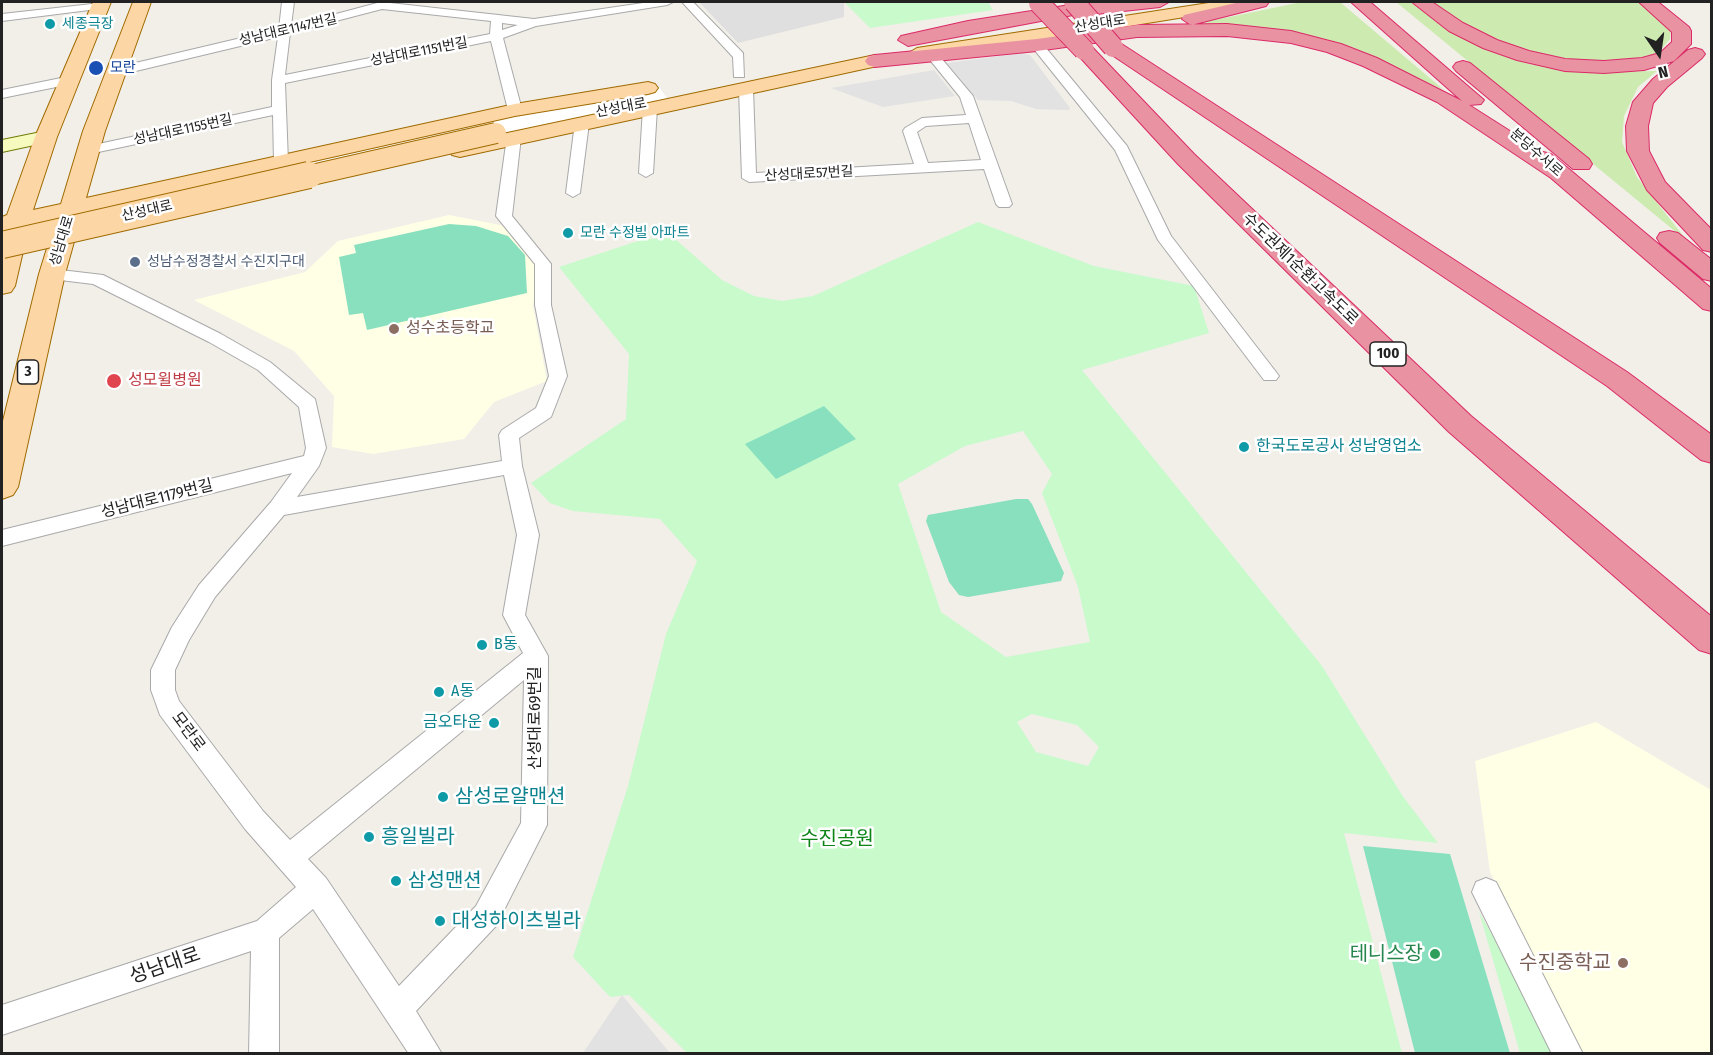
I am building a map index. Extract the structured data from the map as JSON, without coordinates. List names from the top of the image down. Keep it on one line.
{"streets":{"highway":["분당수서로","수도권제1순환고속도로","100"],"main road":["산성대로","성남대로","3"],"street":["성남대로1147번길","성남대로1151번길","성남대로1155번길","산성대로57번길","성남대로1179번길","산성대로69번길","모란로"]},"crossings":[["산성대로","산성대로57번길"],["산성대로","산성대로69번길"],["성남대로1147번길","성남대로1151번길"],["성남대로1147번길","성남대로"],["성남대로1155번길","성남대로"],["성남대로","모란로"],["성남대로1179번길","모란로"],["산성대로69번길","모란로"]],"parks":["수진공원"],"places":["세종극장","모란","모란 수정빌 아파트","성남수정경찰서 수진지구대","성수초등학교","성모윌병원","한국도로공사 성남영업소","B동","A동","금오타운","삼성로얄맨션","흥일빌라","삼성맨션","대성하이츠빌라","테니스장","수진중학교"],"north":"bottom"}
